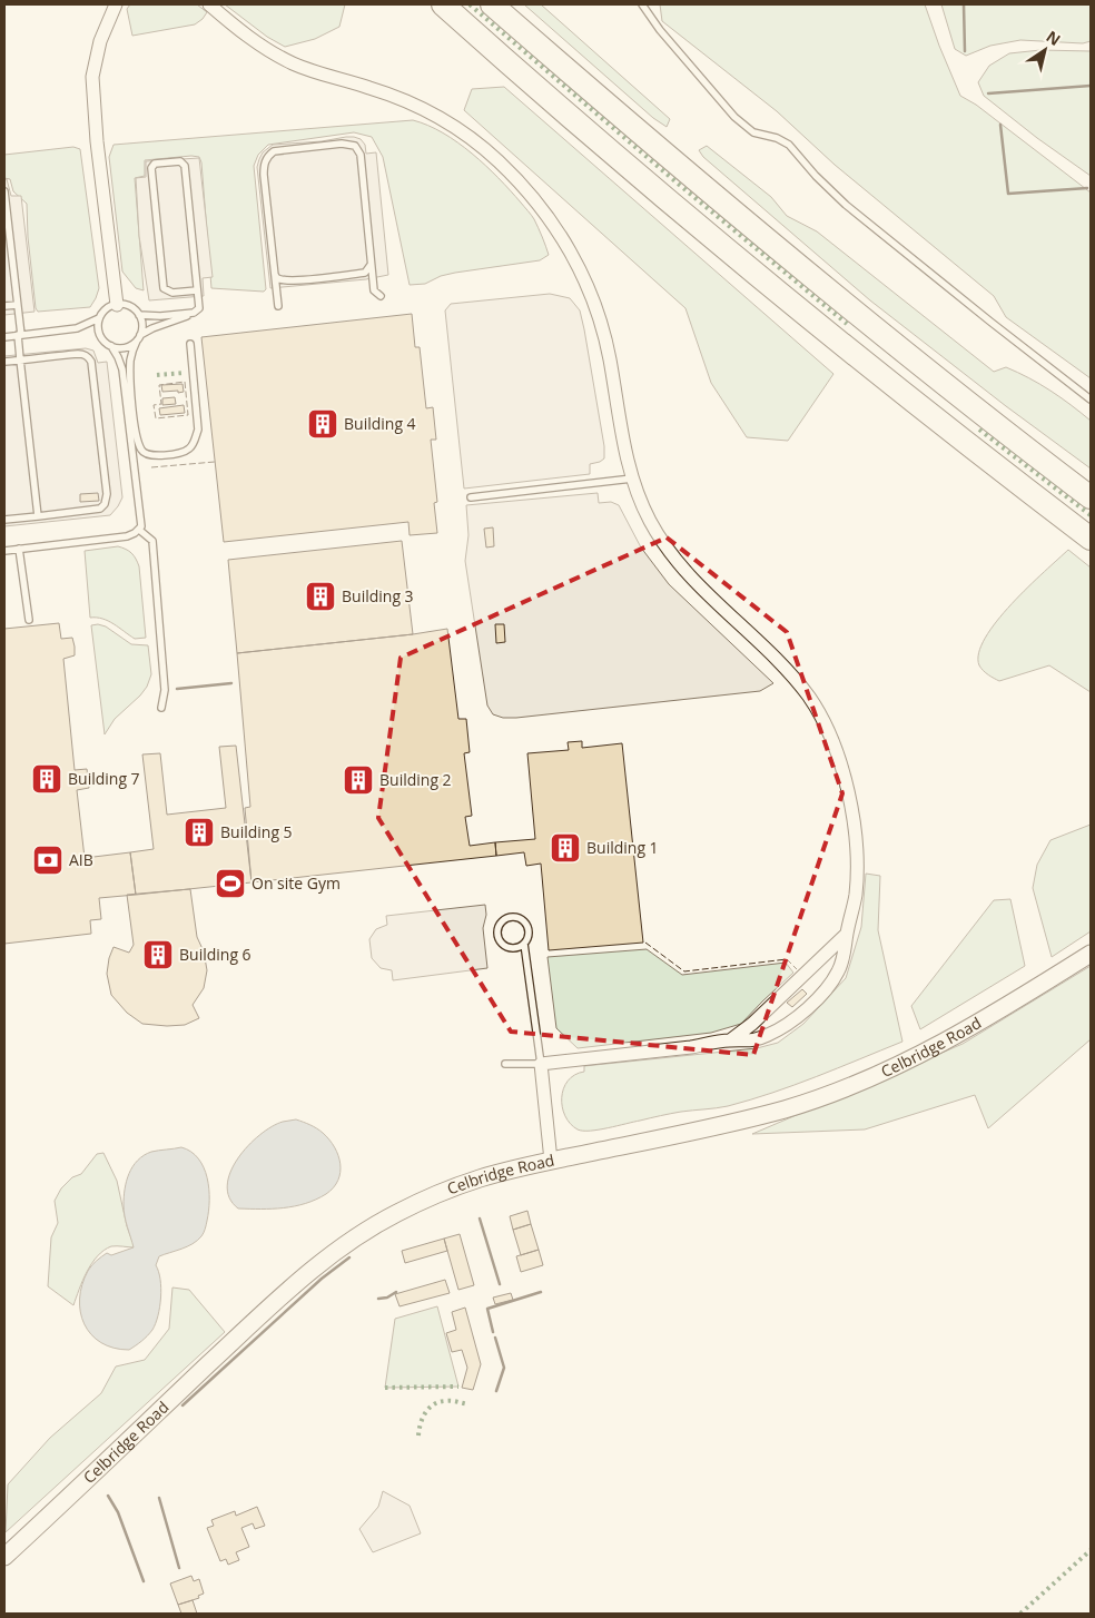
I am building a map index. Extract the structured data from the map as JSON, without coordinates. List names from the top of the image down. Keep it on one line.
{"streets":{"main road":["Celbridge Road"]},"places":{"building":["Building 4","Building 3","Building 7","Building 2","Building 5","Building 1","Building 6"],"bank":["AIB"],"sports":["On site Gym"]},"north":"top right"}
